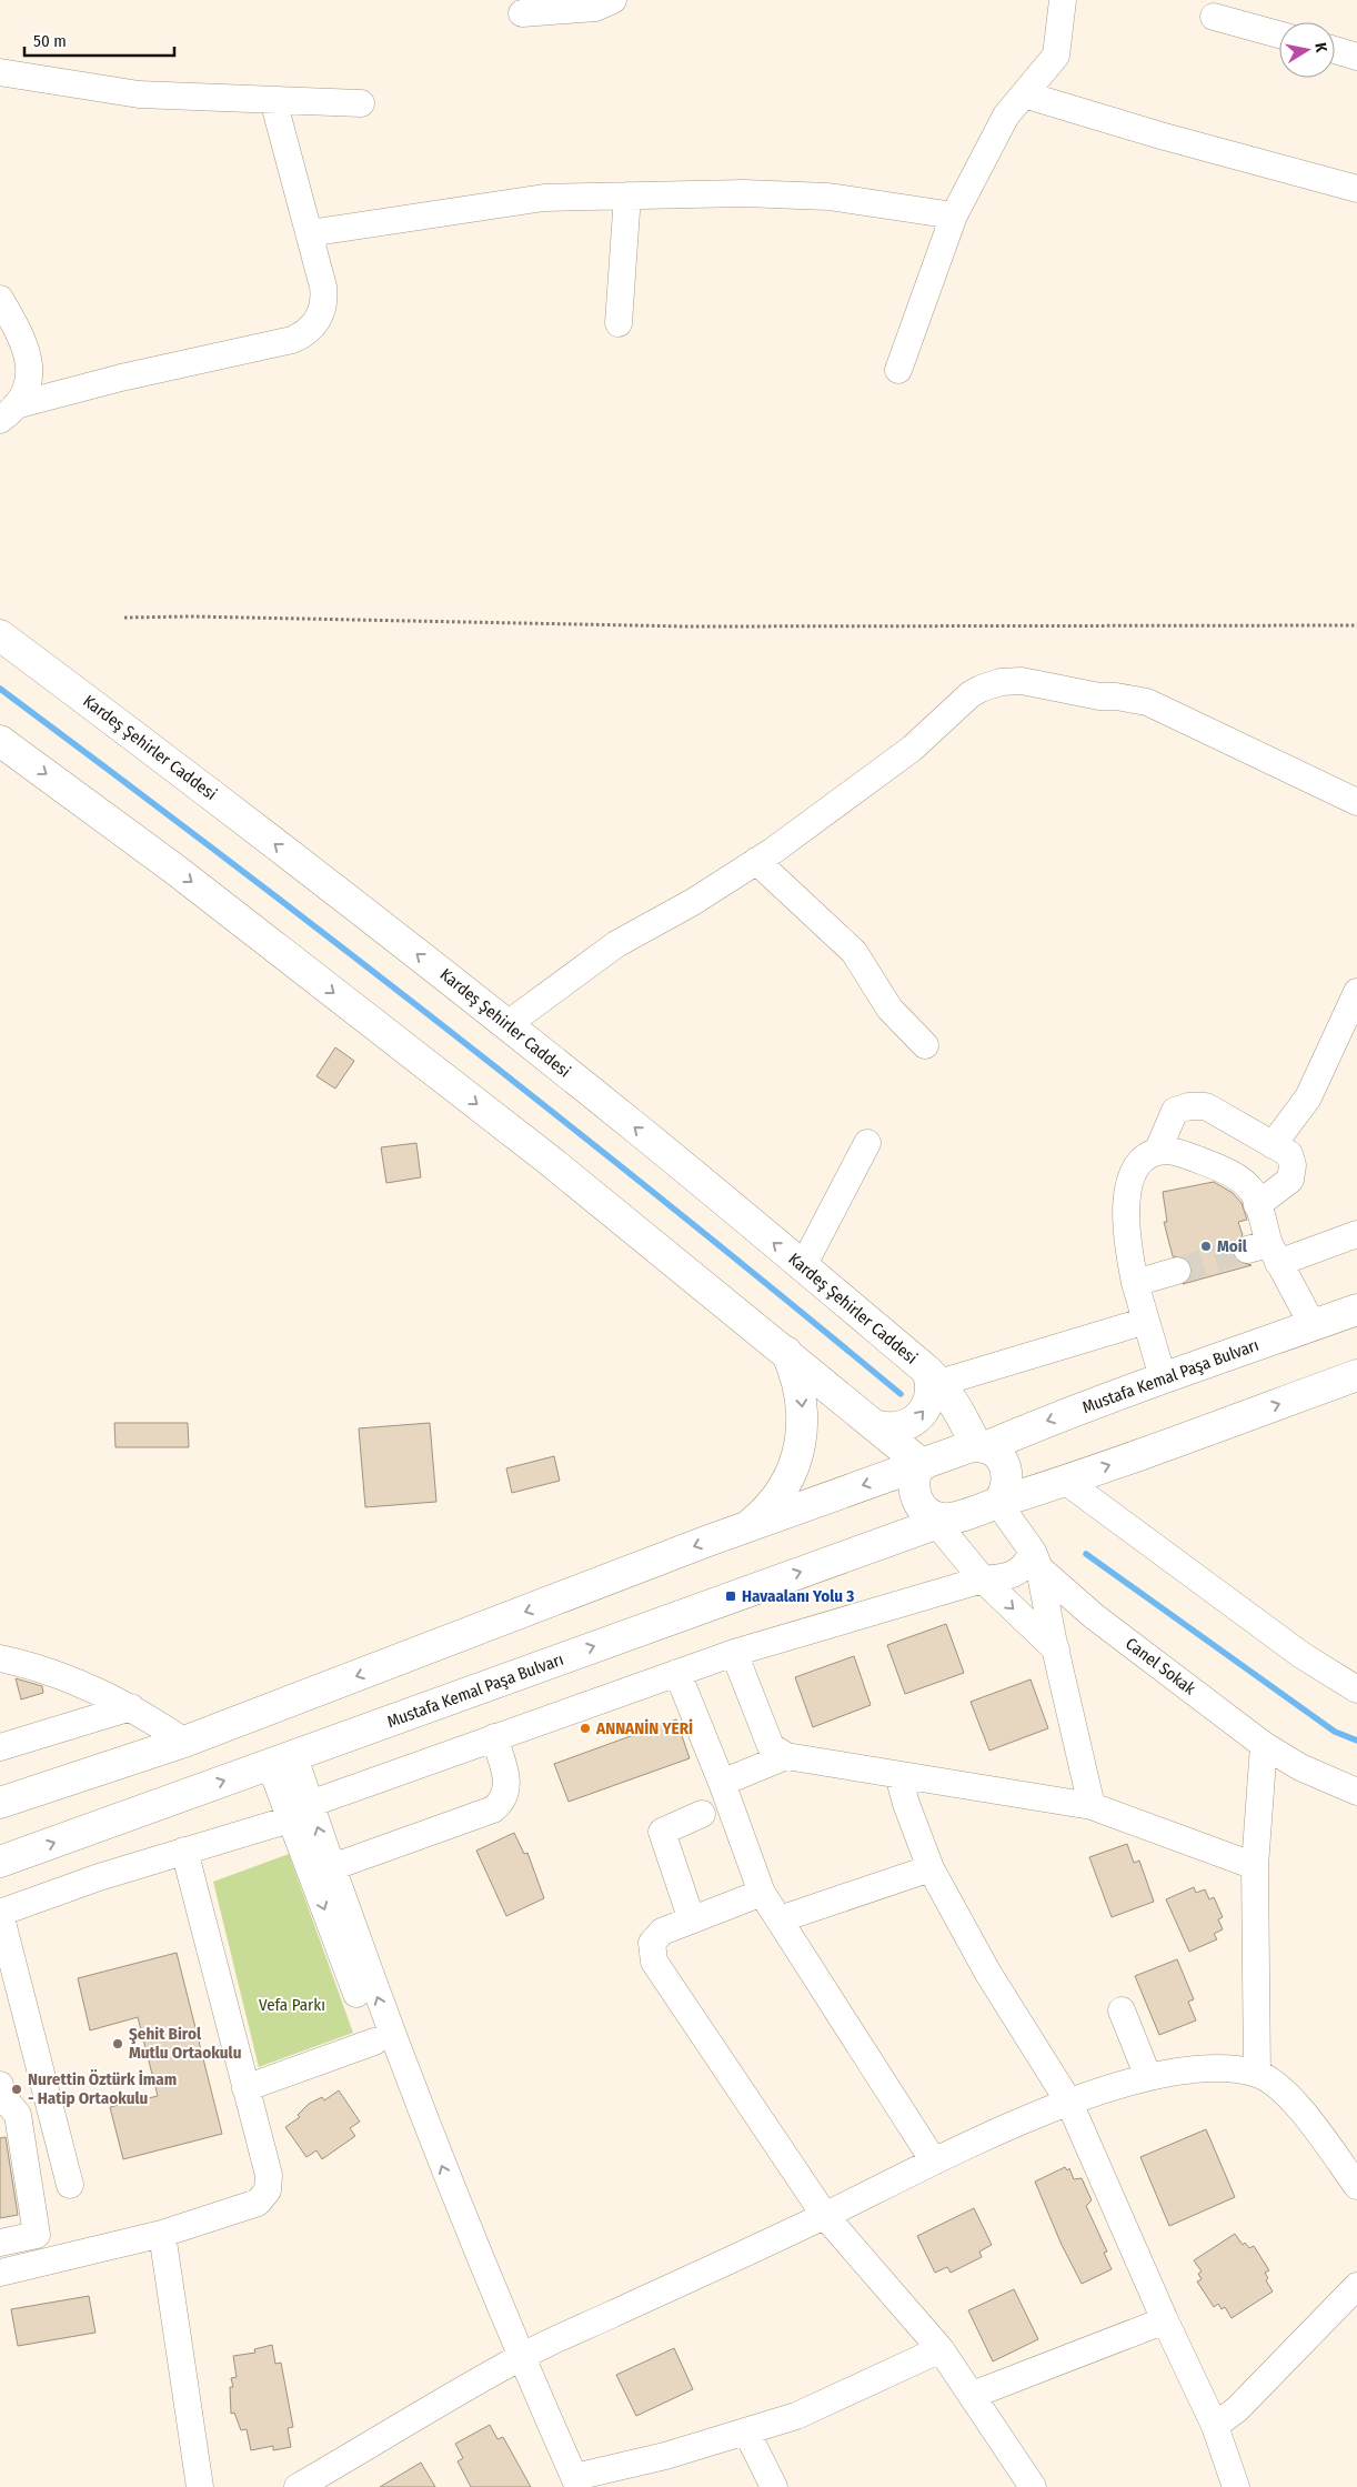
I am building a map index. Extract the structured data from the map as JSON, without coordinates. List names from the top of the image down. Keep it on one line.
{"streets":{"main road":["Kardeş Şehirler Caddesi","Mustafa Kemal Paşa Bulvarı"],"street":["Canel Sokak"]},"crossings":[["Kardeş Şehirler Caddesi","Mustafa Kemal Paşa Bulvarı"],["Kardeş Şehirler Caddesi","Canel Sokak"],["Mustafa Kemal Paşa Bulvarı","Canel Sokak"]],"parks":["Vefa Parkı"],"places":{"other":["Moil","ANNANİN YERİ","Şehit Birol Mutlu Ortaokulu","Nurettin Öztürk İmam - Hatip Ortaokulu"],"transit":["Havaalanı Yolu 3"]},"scale_bar":"50 m","north":"right"}
